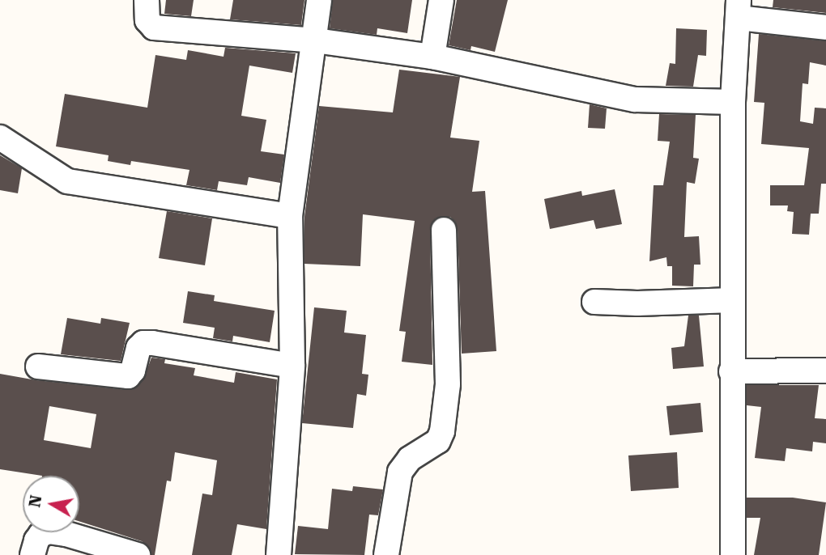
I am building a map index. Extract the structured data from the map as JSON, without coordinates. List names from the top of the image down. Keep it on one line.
{"north":"left"}
